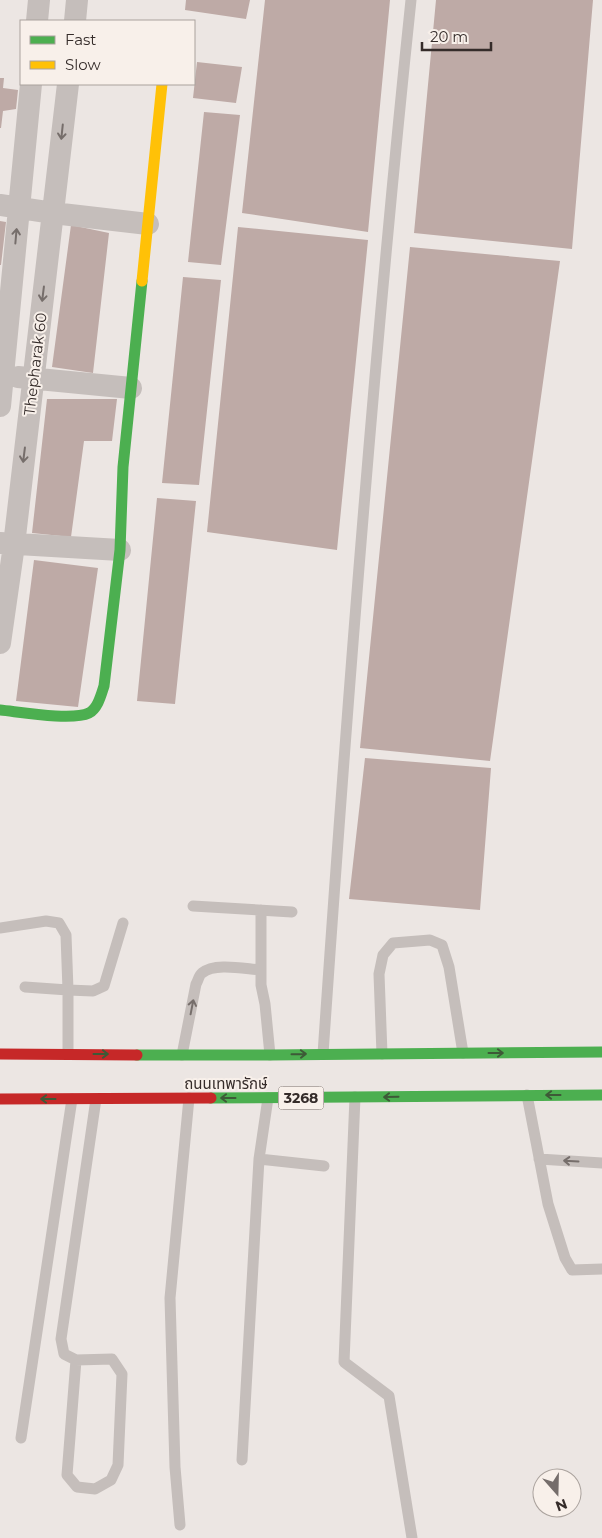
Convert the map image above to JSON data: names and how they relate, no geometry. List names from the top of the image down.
{
  "streets": {
    "main road": ["ถนนเทพารักษ์", "3268"],
    "street": ["Thepharak 60"]
  },
  "legend": ["Fast", "Slow"],
  "scale_bar": "20 m",
  "north": "bottom"
}
